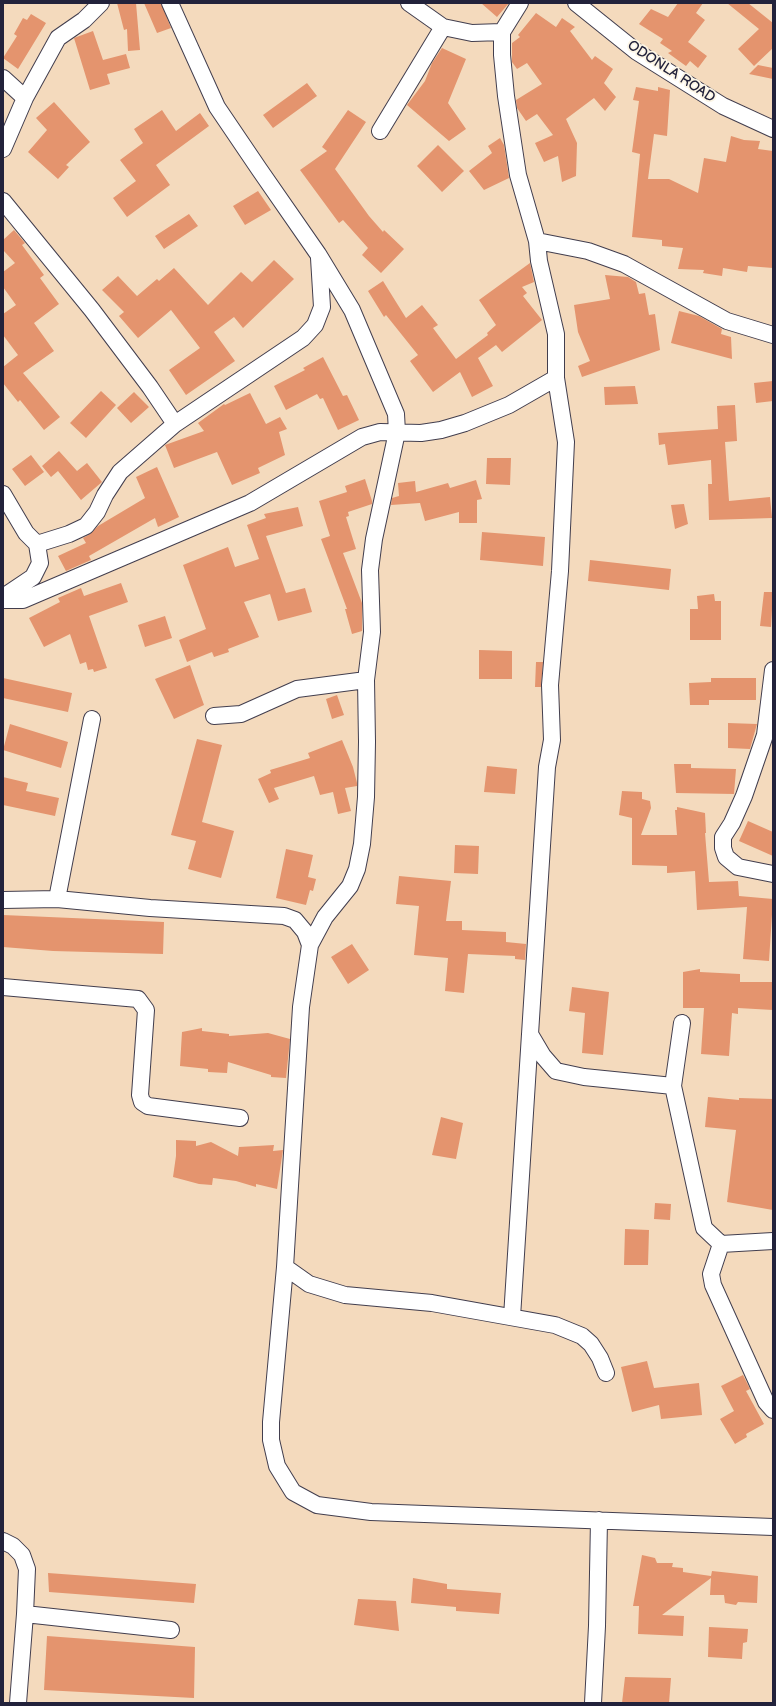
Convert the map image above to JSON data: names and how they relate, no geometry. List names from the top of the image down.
{
  "streets": {
    "street": ["ODONLA ROAD"]
  }
}
